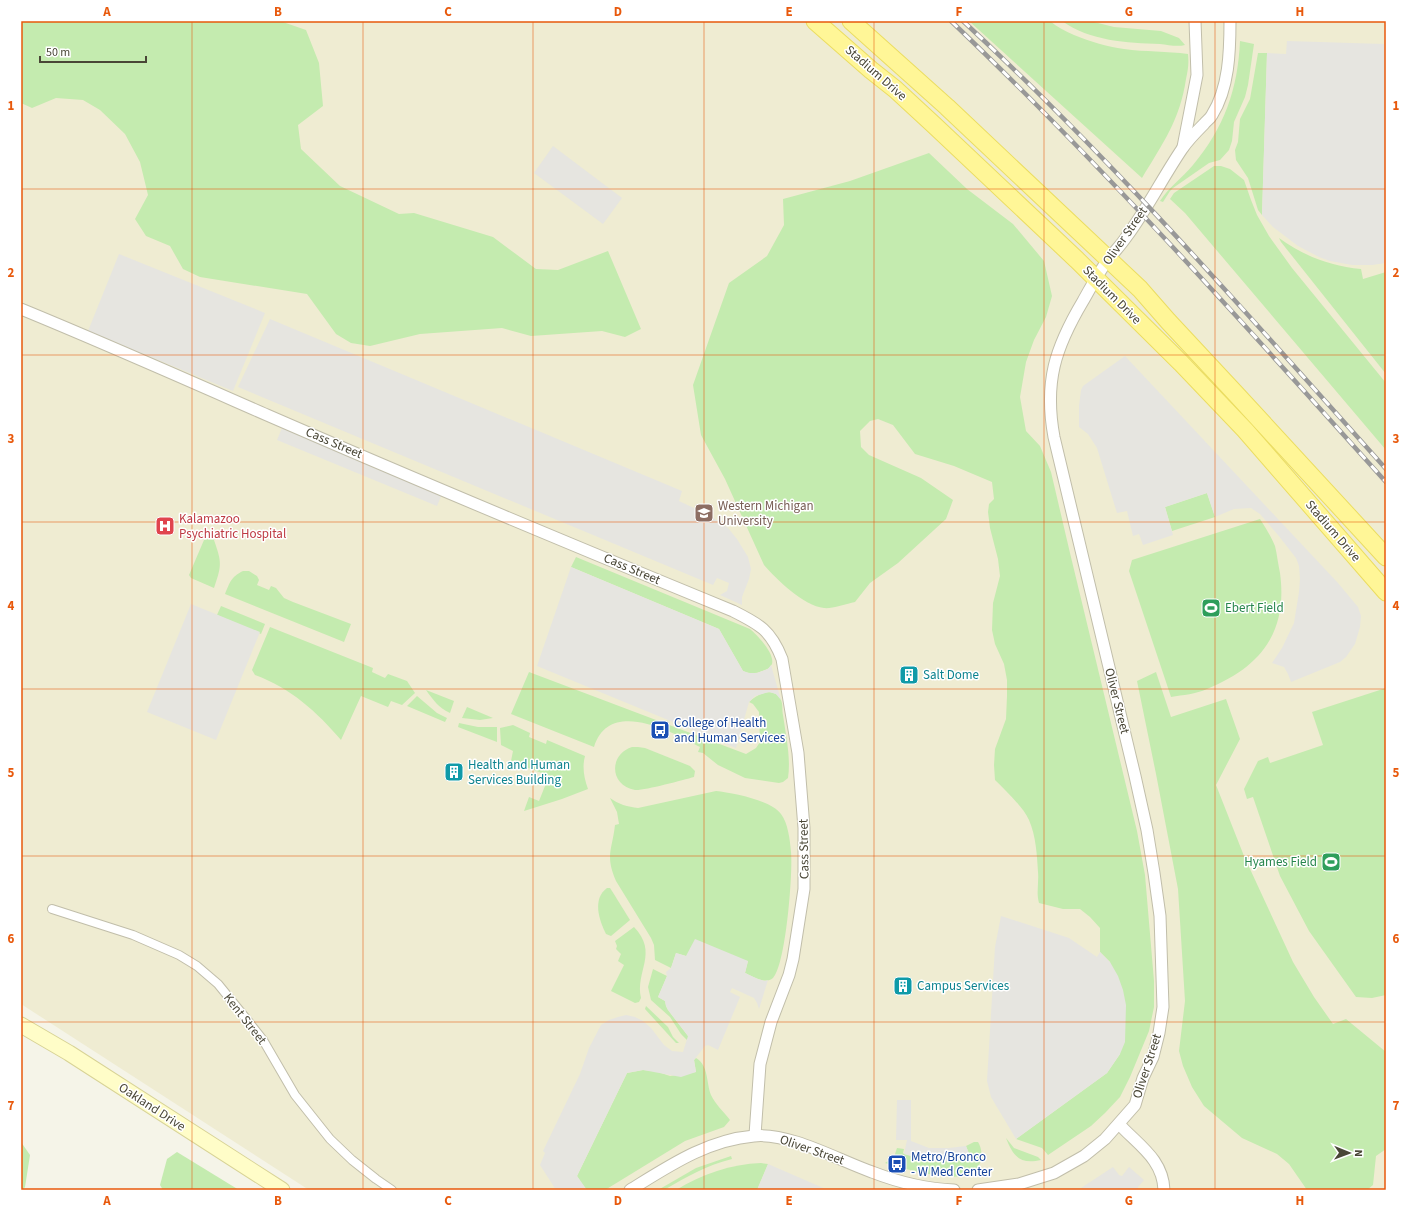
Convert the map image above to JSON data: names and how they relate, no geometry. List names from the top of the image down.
{
  "streets": {
    "main road": ["Stadium Drive", "Oakland Drive"],
    "street": ["Oliver Street", "Cass Street", "Kent Street"]
  },
  "crossings": [
    ["Stadium Drive", "Oliver Street"],
    ["Oliver Street", "Cass Street"]
  ],
  "places": {
    "school or university": ["Western Michigan University"],
    "hospital": ["Kalamazoo Psychiatric Hospital"],
    "sports": ["Ebert Field", "Hyames Field"],
    "building": ["Salt Dome", "Health and Human Services Building", "Campus Services"],
    "bus stop": ["College of Health and Human Services", "Metro/Bronco - W Med Center"]
  },
  "scale_bar": "50 m",
  "north": "right",
  "grid": {
    "columns": [
      "A",
      "B",
      "C",
      "D",
      "E",
      "F",
      "G",
      "H"
    ],
    "rows": [
      "1",
      "2",
      "3",
      "4",
      "5",
      "6",
      "7"
    ]
  }
}
